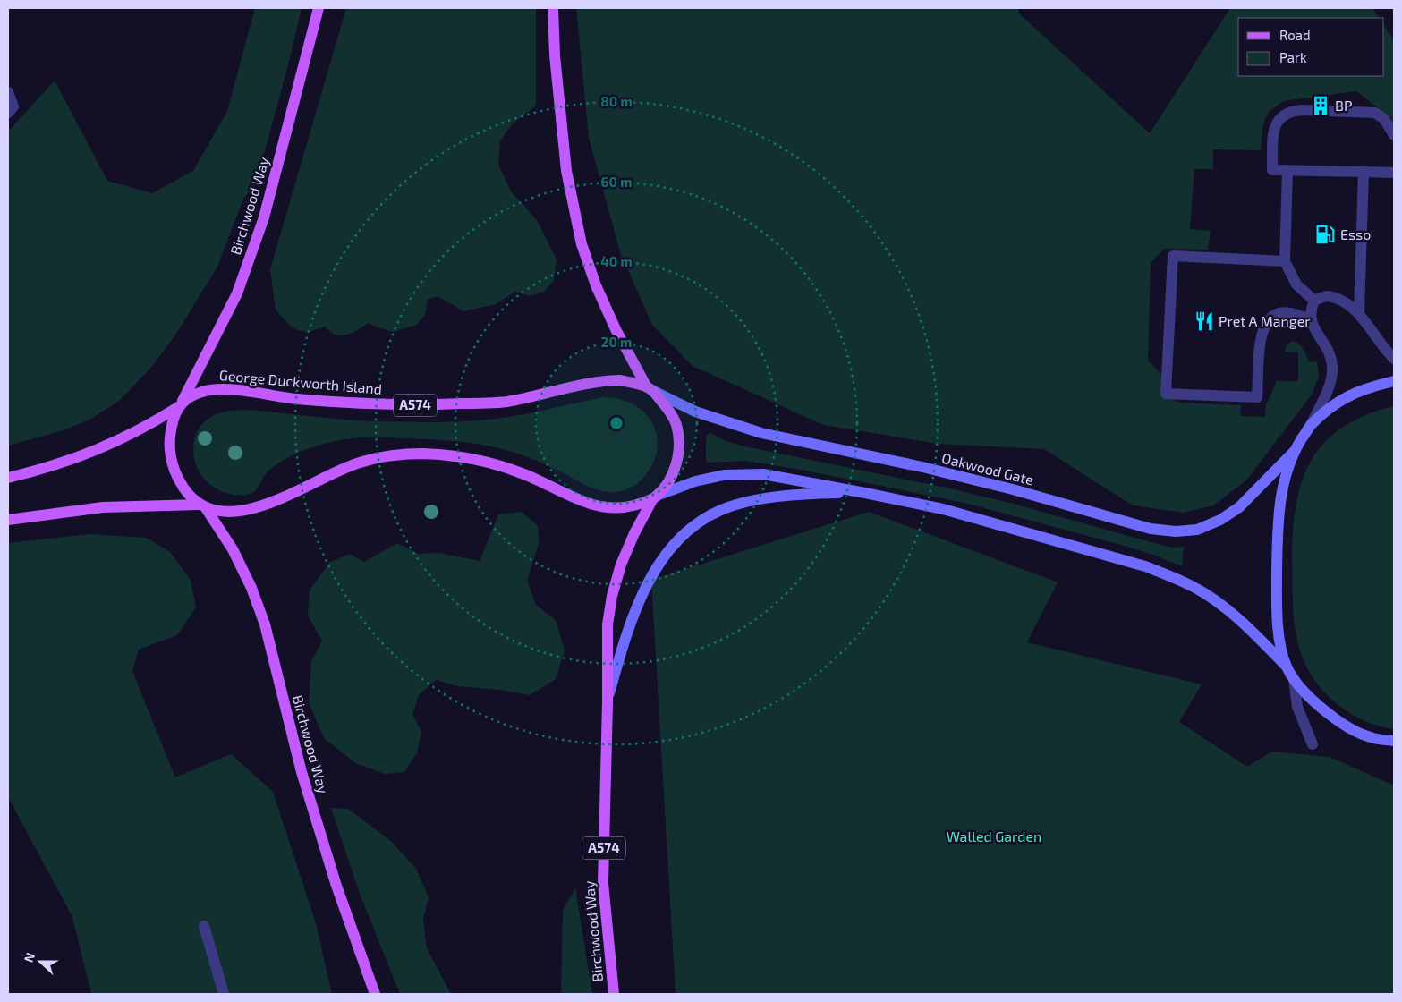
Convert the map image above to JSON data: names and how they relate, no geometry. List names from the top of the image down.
{
  "streets": {
    "main road": ["Birchwood Way", "George Duckworth Island", "A574"],
    "street": ["Oakwood Gate"]
  },
  "crossings": [
    ["Birchwood Way", "George Duckworth Island"],
    ["Birchwood Way", "A574"],
    ["George Duckworth Island", "A574"],
    ["George Duckworth Island", "Oakwood Gate"],
    ["A574", "Oakwood Gate"]
  ],
  "parks": ["Walled Garden"],
  "places": {
    "building": ["BP"],
    "fuel station": ["Esso"],
    "restaurant": ["Pret A Manger"]
  },
  "legend": ["Road", "Park"],
  "north": "left",
  "rings": [
    "80 m",
    "60 m",
    "40 m",
    "20 m"
  ]
}
